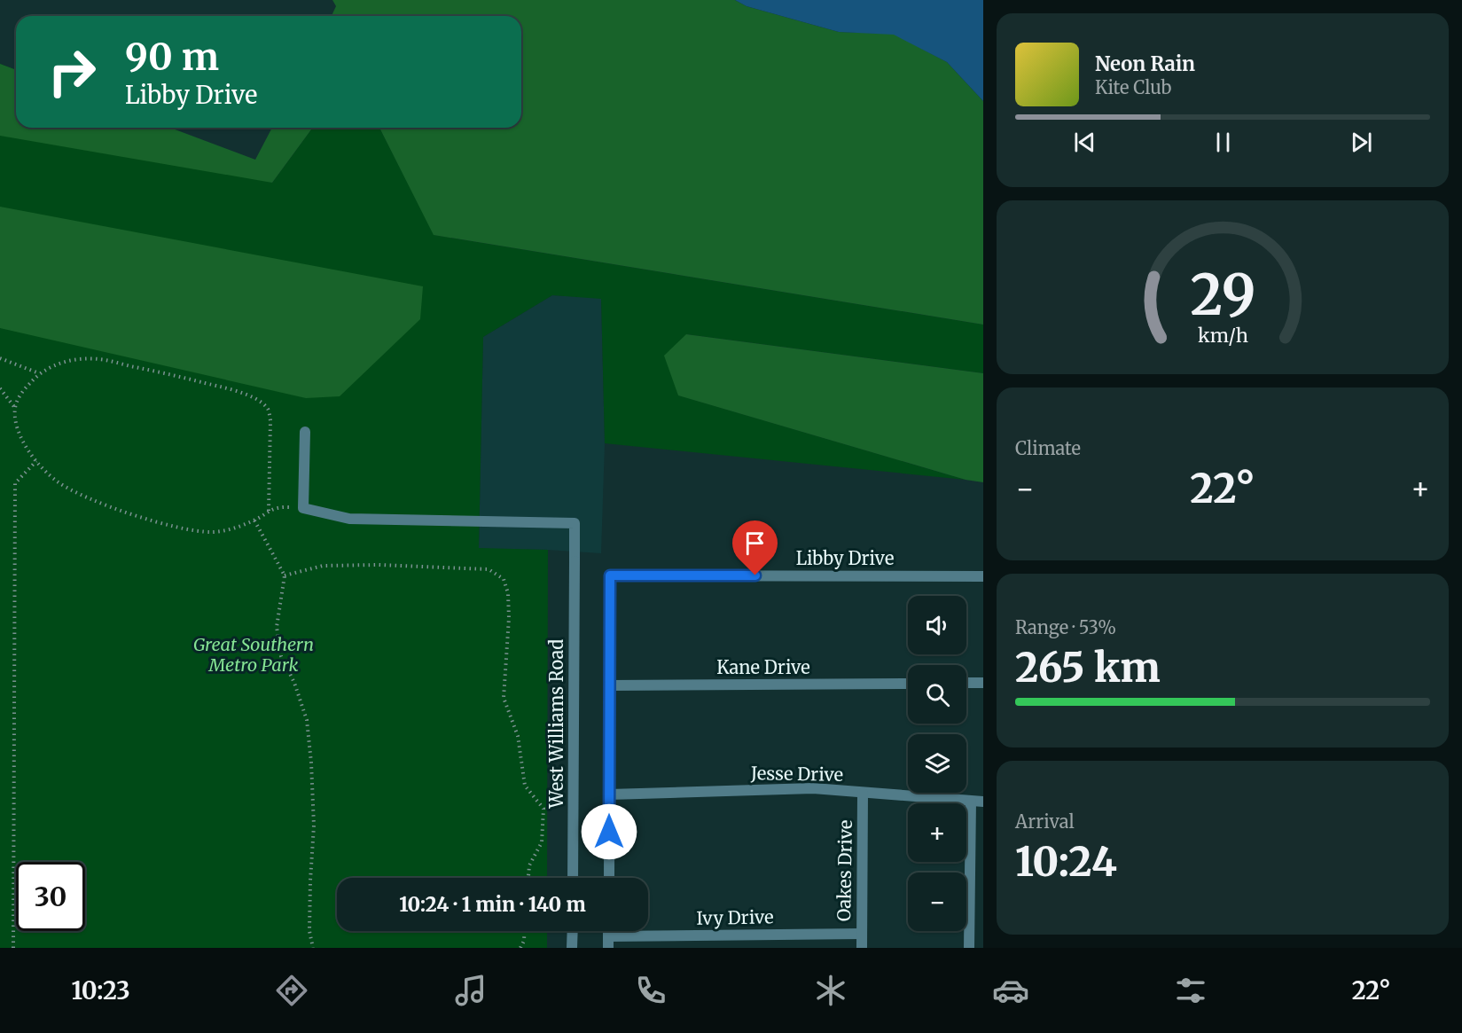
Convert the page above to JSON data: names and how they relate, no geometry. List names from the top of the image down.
{
  "streets": {
    "street": [
      "Libby Drive",
      "Kane Drive",
      "West Williams Road",
      "Jesse Drive",
      "Oakes Drive",
      "Ivy Drive"
    ]
  },
  "crossings": [
    ["Libby Drive", "Kane Drive"],
    ["Jesse Drive", "Oakes Drive"],
    ["Oakes Drive", "Ivy Drive"]
  ],
  "parks": ["Great Southern Metro Park"],
  "page": {
    "turn": ["90 m", "Libby Drive"],
    "song": ["Neon Rain", "Kite Club"],
    "tile": [
      "Climate",
      ["Range · 53%", "265 km"],
      ["Arrival", "10:24"]
    ],
    "heat": ["−", "22°", "+"],
    "map_buttons": ["+", "−"],
    "limit": "30",
    "trip": "10:24 · 1 min · 140 m",
    "tabs": ["10:23", "22°"],
    "gauge": ["29", "km/h"]
  }
}
